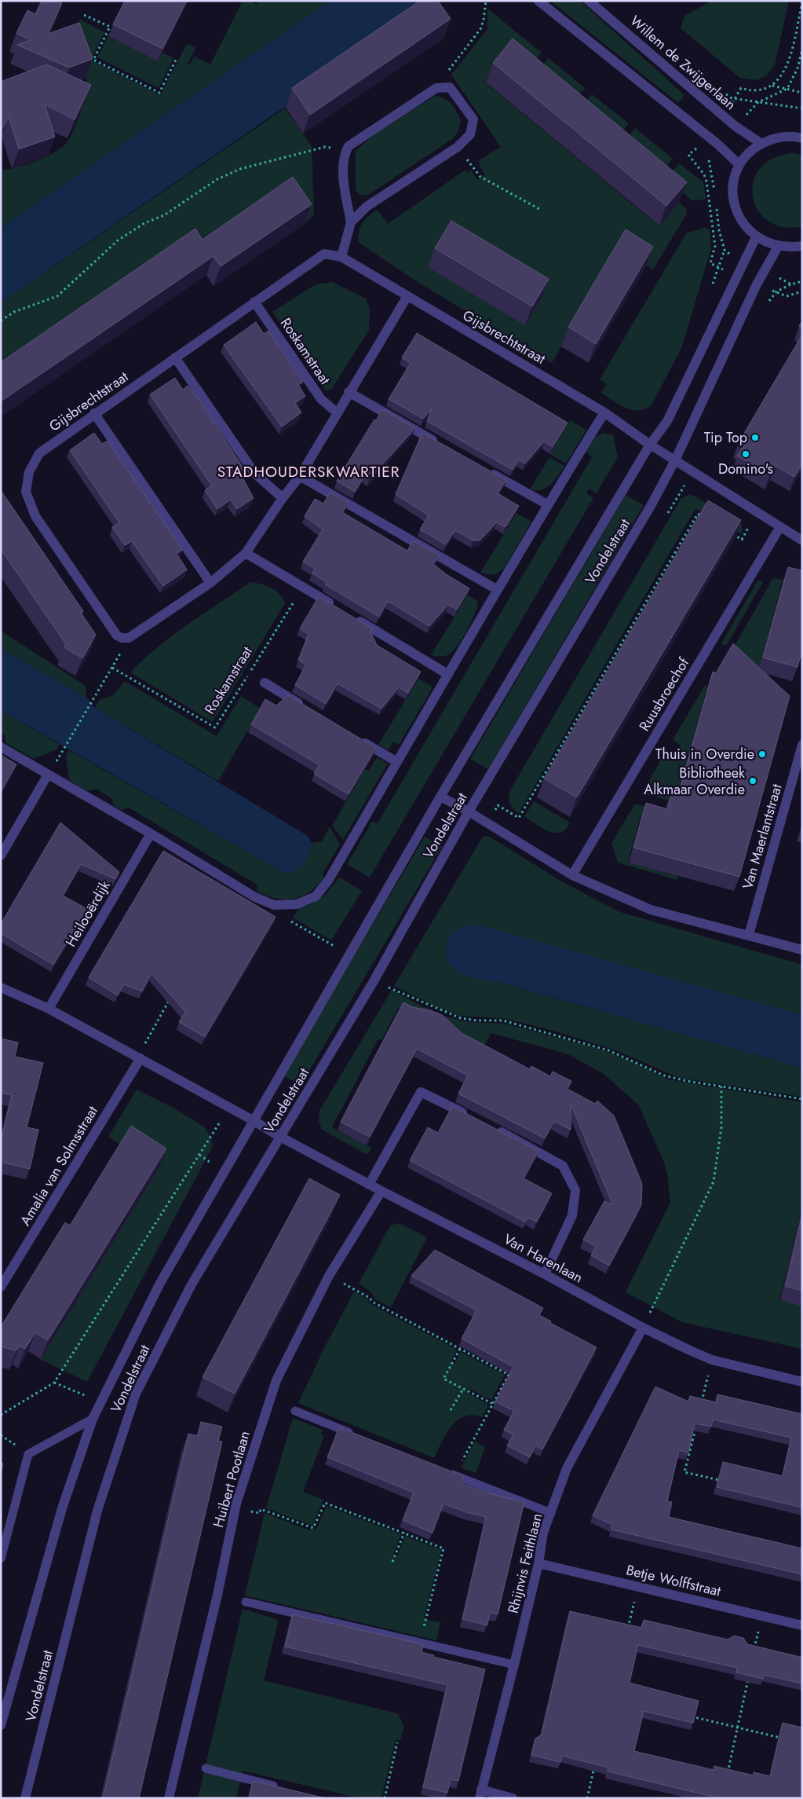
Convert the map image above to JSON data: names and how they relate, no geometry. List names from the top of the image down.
{
  "streets": {
    "street": [
      "Willem de Zwijgerlaan",
      "Gijsbrechtstraat",
      "Roskamstraat",
      "Vondelstraat",
      "Ruusbroechof",
      "Van Maerlantstraat",
      "Heilooërdijk",
      "Amalia van Solmsstraat",
      "Van Harenlaan",
      "Huibert Pootlaan",
      "Rhijnvis Feithlaan",
      "Betje Wolffstraat"
    ]
  },
  "crossings": [
    ["Gijsbrechtstraat", "Roskamstraat"],
    ["Gijsbrechtstraat", "Vondelstraat"],
    ["Vondelstraat", "Van Harenlaan"],
    ["Van Harenlaan", "Huibert Pootlaan"],
    ["Van Harenlaan", "Rhijnvis Feithlaan"],
    ["Rhijnvis Feithlaan", "Betje Wolffstraat"]
  ],
  "districts": ["STADHOUDERSKWARTIER"],
  "places": [
    "Tip Top",
    "Domino's",
    "Thuis in Overdie",
    "Bibliotheek Alkmaar Overdie"
  ]
}
